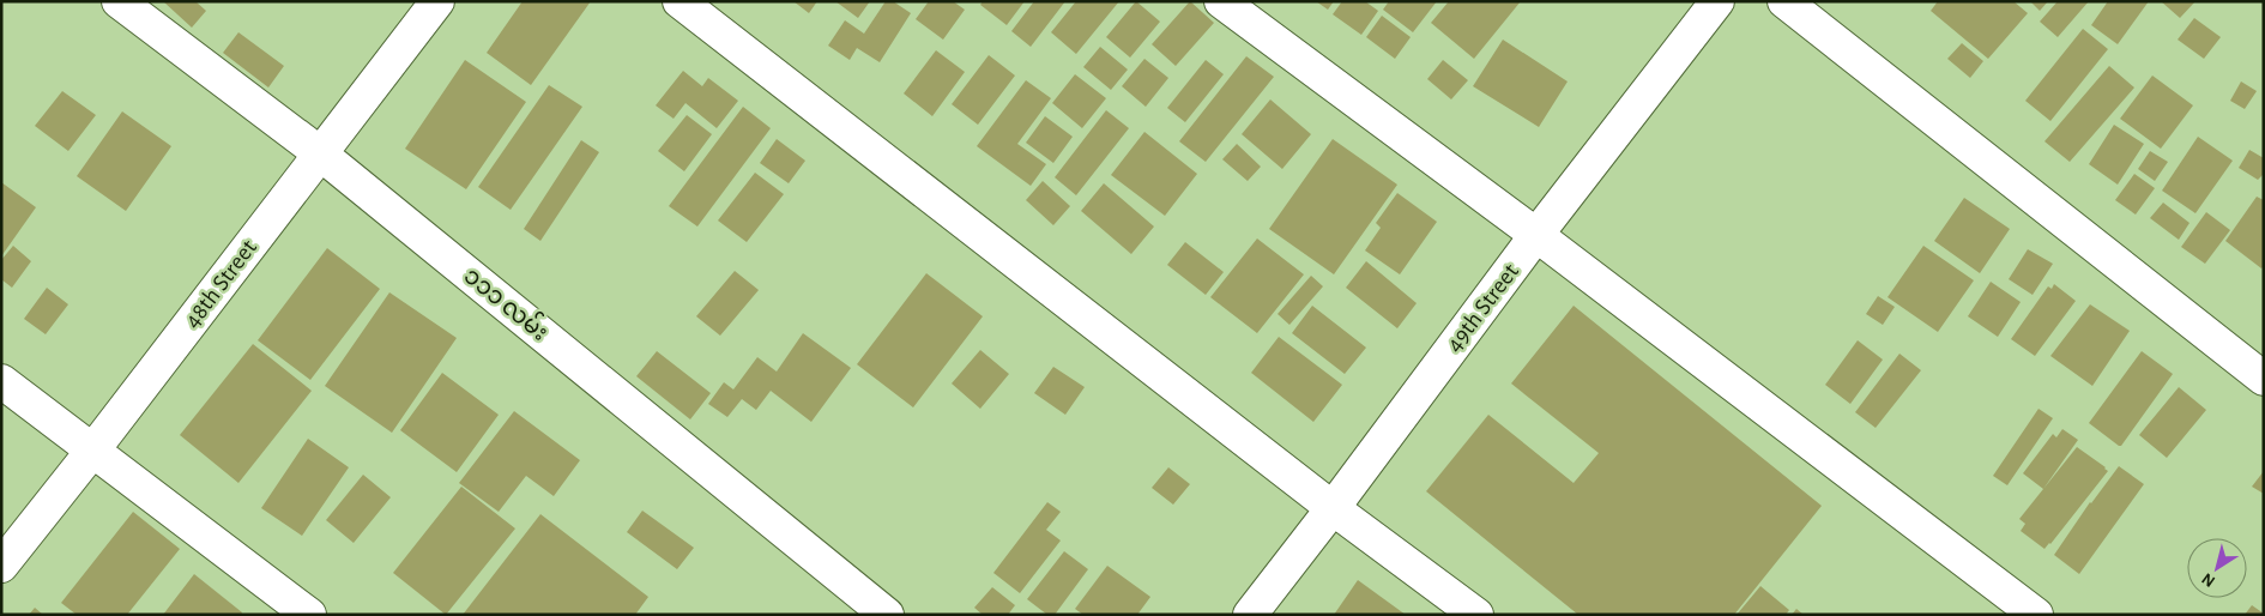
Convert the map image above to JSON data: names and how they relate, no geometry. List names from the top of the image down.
{
  "streets": {
    "street": ["48th Street", "၁၁၁ လမ်း", "49th Street"]
  },
  "crossings": [
    ["48th Street", "၁၁၁ လမ်း"]
  ],
  "north": "bottom left"
}
